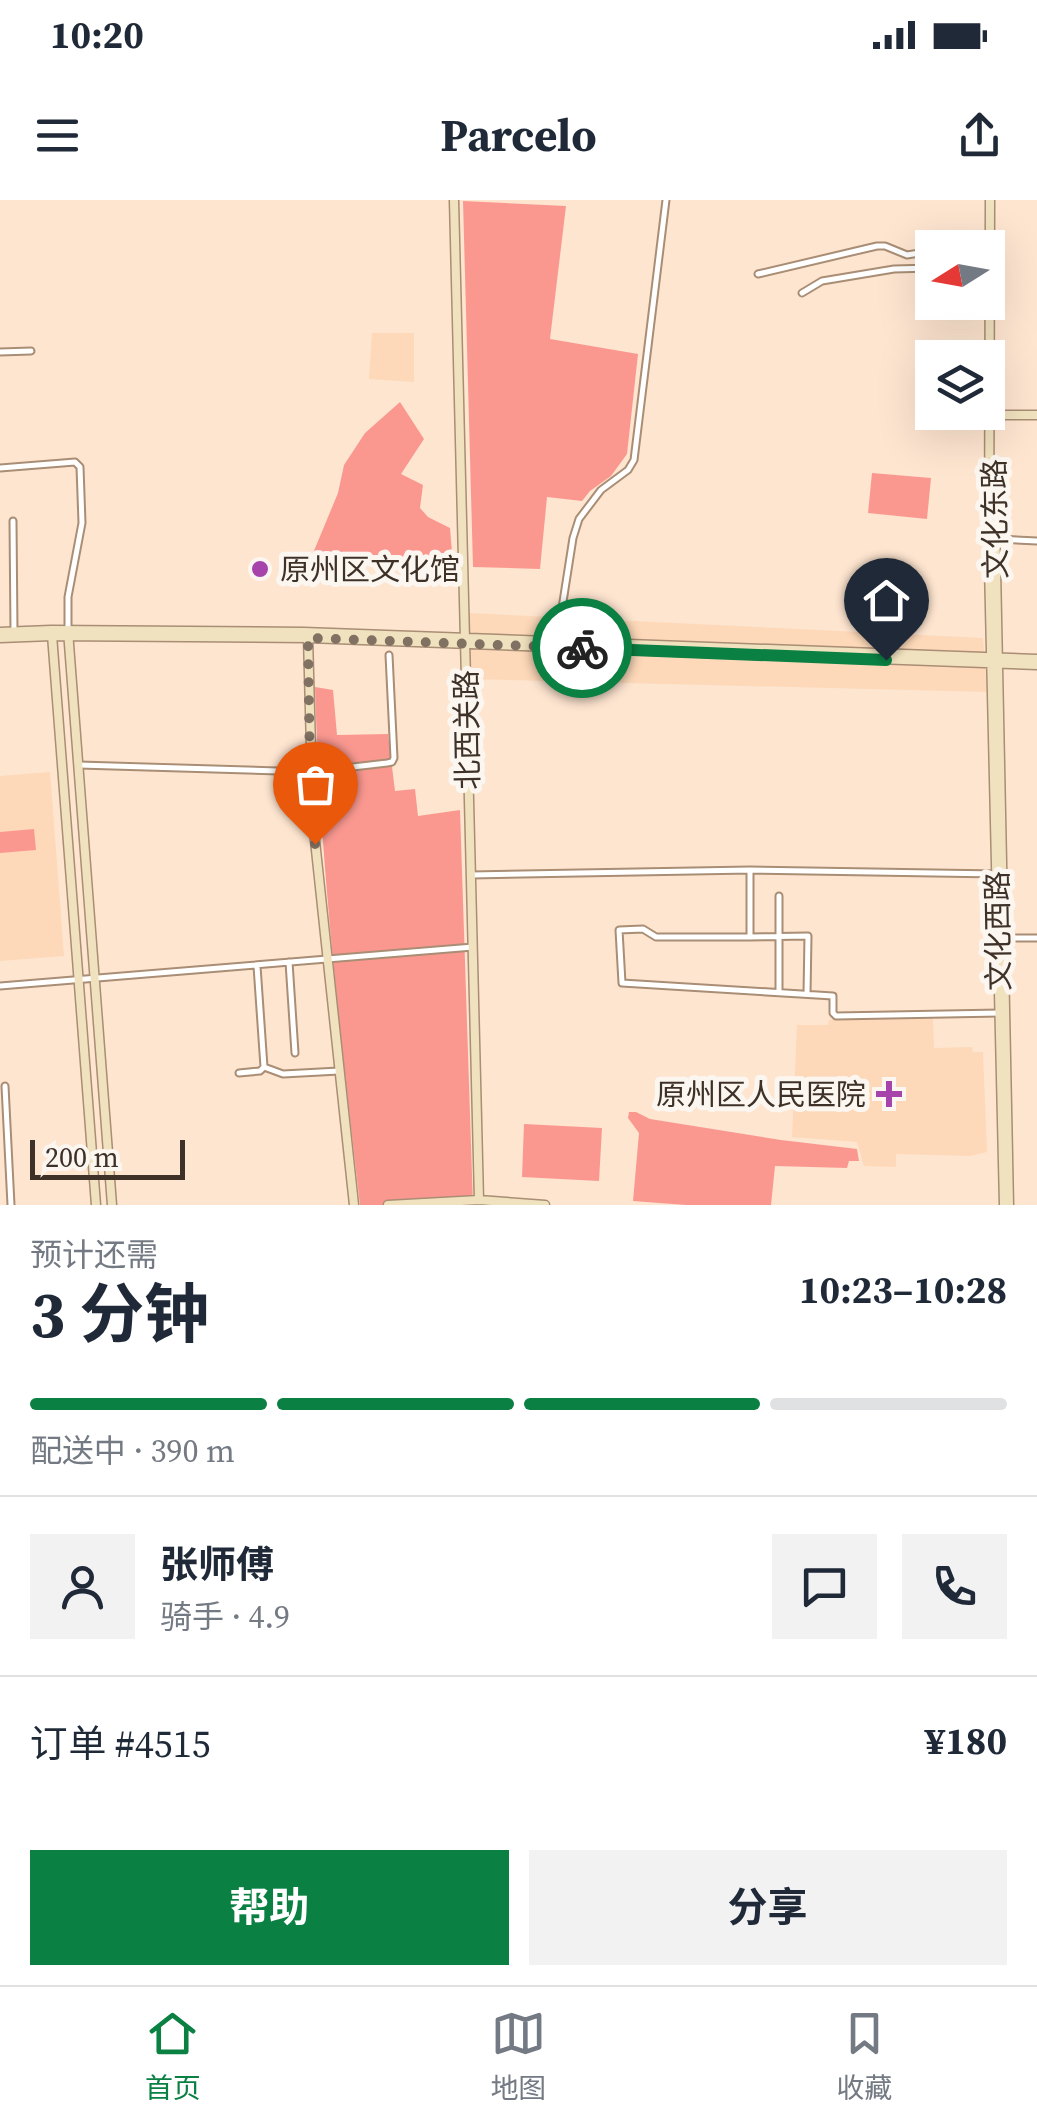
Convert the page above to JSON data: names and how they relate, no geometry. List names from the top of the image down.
{
  "streets": {
    "street": ["文化东路", "北西关路", "文化西路"]
  },
  "crossings": [
    ["文化东路", "文化西路"]
  ],
  "places": {
    "other": ["原州区文化馆"],
    "health": ["原州区人民医院"]
  },
  "scale_bar": "200 m",
  "north": "left",
  "page": {
    "status": "10:20",
    "header": "Parcelo",
    "scale": "200 m",
    "heading": ["3 分钟", "预计还需", "10:23–10:28"],
    "panel": [
      "张师傅",
      "骑手 · 4.9",
      "订单 #4515",
      "¥180"
    ],
    "bar": "配送中 · 390 m",
    "buttons": ["帮助", "分享"],
    "tabs": ["首页", "地图", "收藏"]
  }
}
